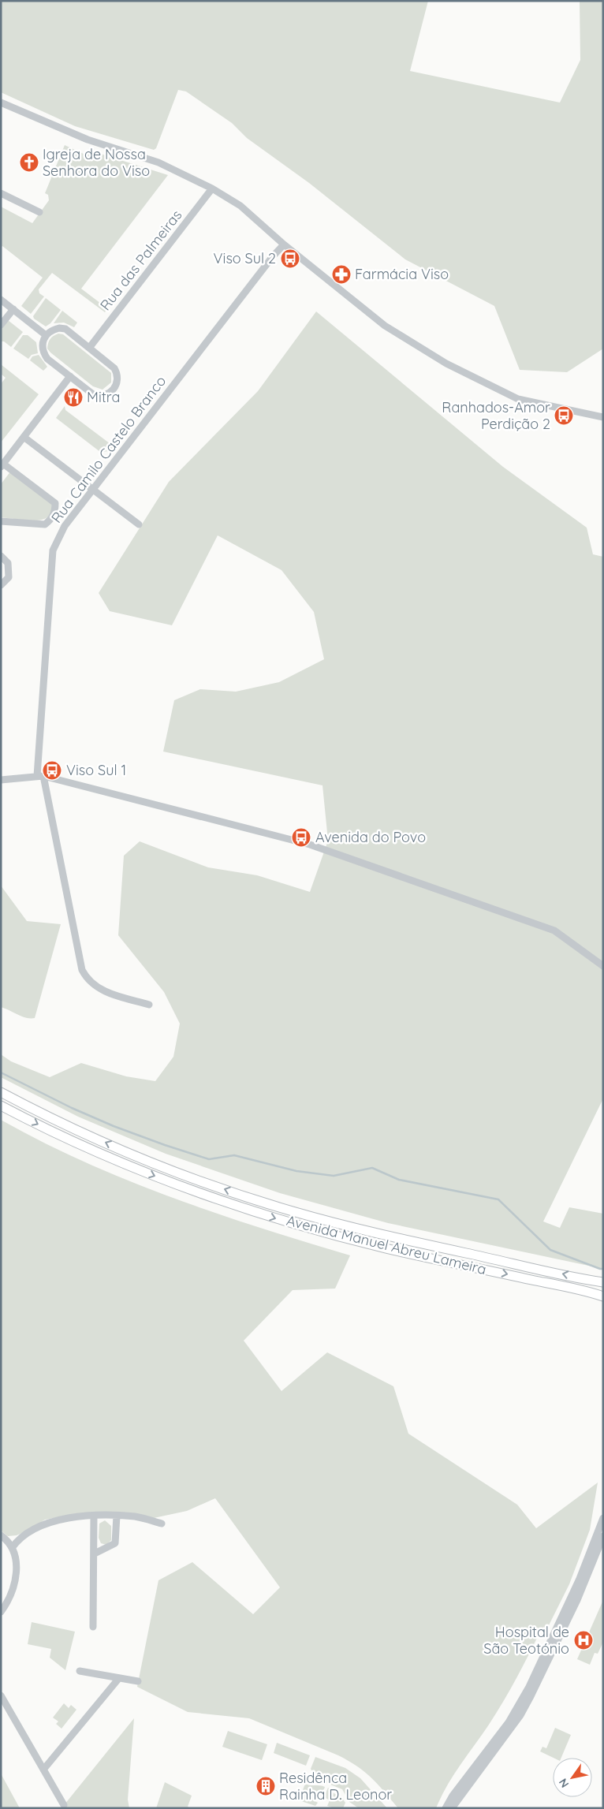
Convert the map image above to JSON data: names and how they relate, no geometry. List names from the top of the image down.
{
  "streets": {
    "main road": ["Avenida Manuel Abreu Lameira"],
    "street": ["Rua das Palmeiras", "Rua Camilo Castelo Branco"]
  },
  "places": {
    "church": ["Igreja de Nossa Senhora do Viso"],
    "bus stop": [
      "Viso Sul 2",
      "Ranhados-Amor Perdição 2",
      "Viso Sul 1",
      "Avenida do Povo"
    ],
    "pharmacy": ["Farmácia Viso"],
    "restaurant": ["Mitra"],
    "hospital": ["Hospital de São Teotónio"],
    "building": ["Residênca Rainha D. Leonor"]
  },
  "north": "bottom left"
}
